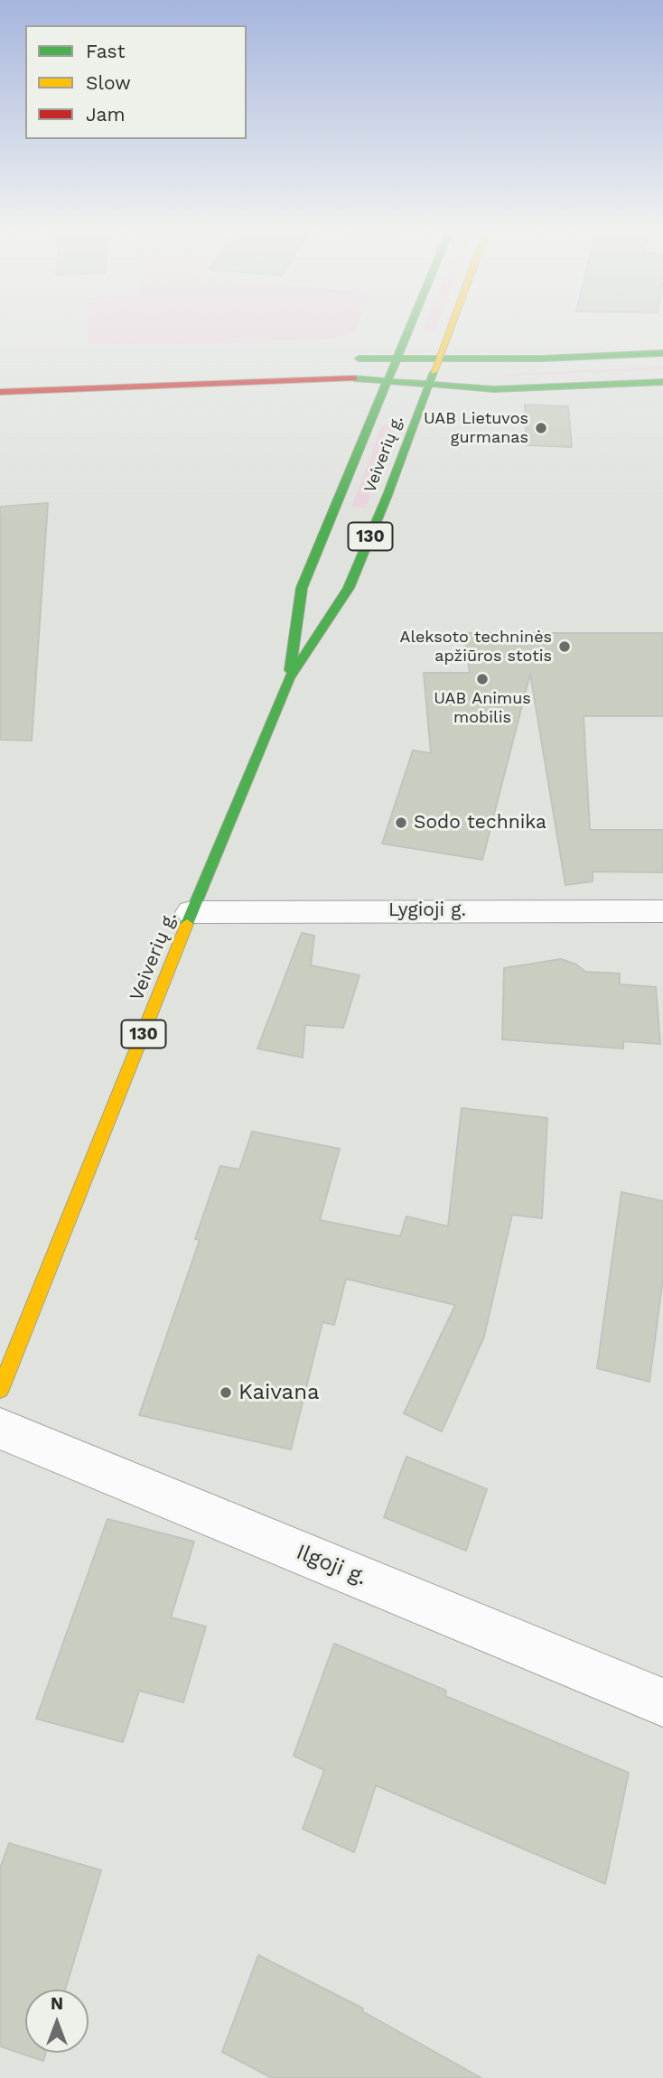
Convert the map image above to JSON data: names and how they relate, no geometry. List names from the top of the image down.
{
  "streets": {
    "main road": ["Veiverių g.", "130"],
    "street": ["Lygioji g.", "Ilgoji g."]
  },
  "crossings": [
    ["Veiverių g.", "Lygioji g."]
  ],
  "places": [
    "UAB Lietuvos gurmanas",
    "Aleksoto techninės apžiūros stotis",
    "UAB Animus mobilis",
    "Sodo technika",
    "Kaivana"
  ],
  "legend": ["Fast", "Slow", "Jam"],
  "north": "top"
}
